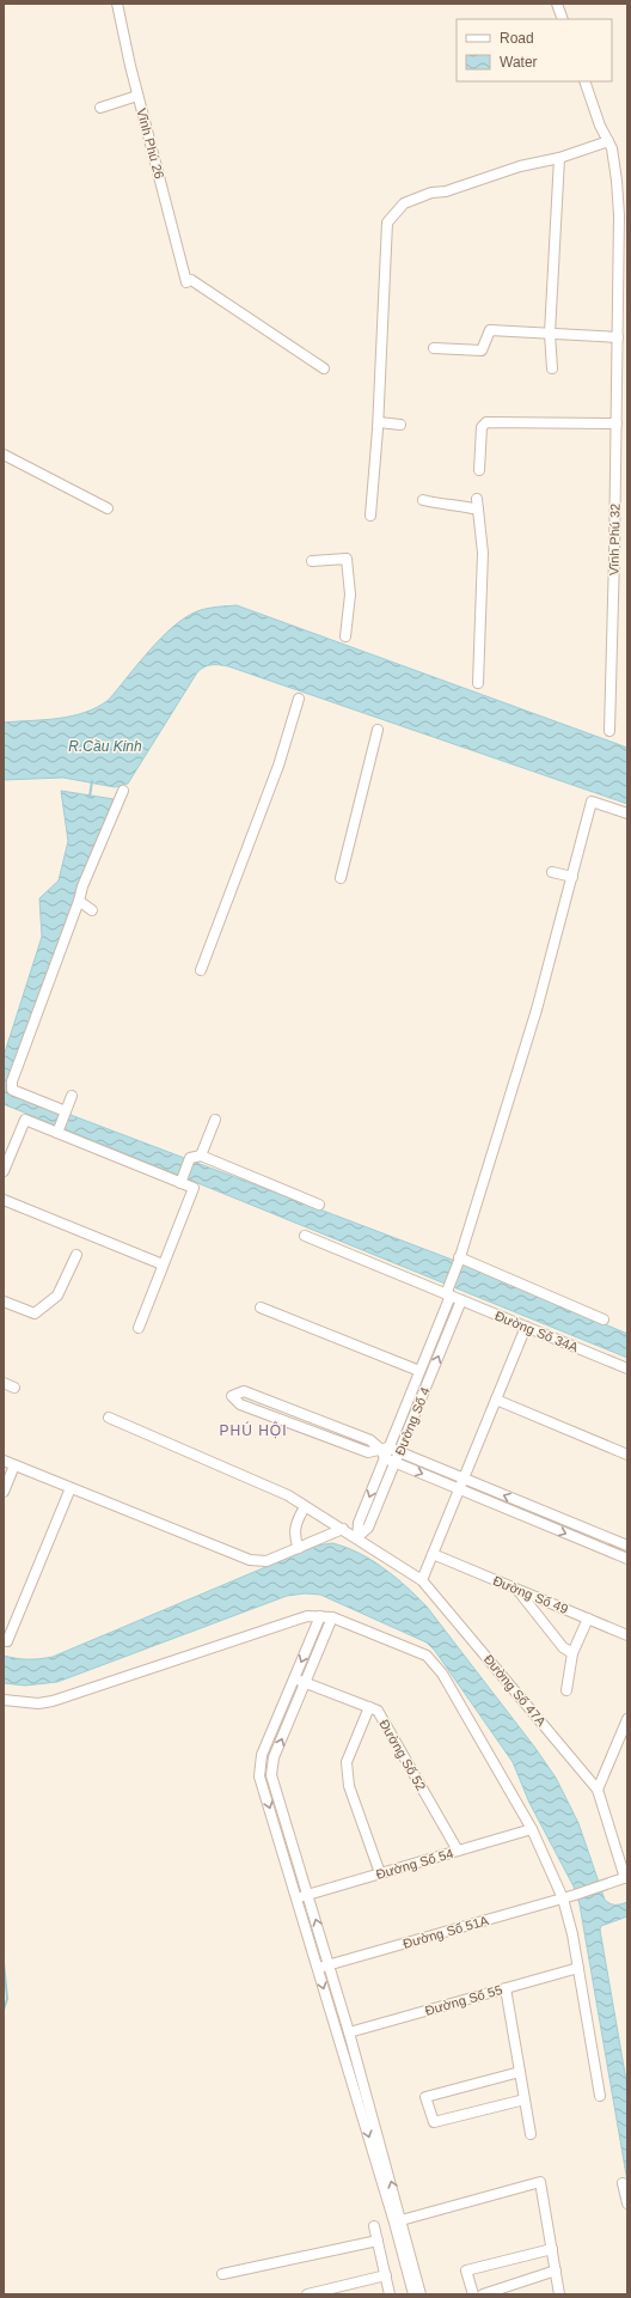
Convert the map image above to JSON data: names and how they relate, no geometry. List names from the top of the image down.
{
  "streets": {
    "street": [
      "Vĩnh Phú 26",
      "Vĩnh Phú 32",
      "Đường Số 34A",
      "Đường Số 4",
      "Đường Số 49",
      "Đường Số 47A",
      "Đường Số 52",
      "Đường Số 54",
      "Đường Số 51A",
      "Đường Số 55"
    ]
  },
  "crossings": [
    ["Đường Số 34A", "Đường Số 4"],
    ["Đường Số 4", "Đường Số 47A"],
    ["Đường Số 47A", "Đường Số 51A"],
    ["Đường Số 52", "Đường Số 54"]
  ],
  "districts": ["PHÚ HỘI"],
  "water": ["R.Cầu Kinh"],
  "legend": ["Road", "Water"]
}
